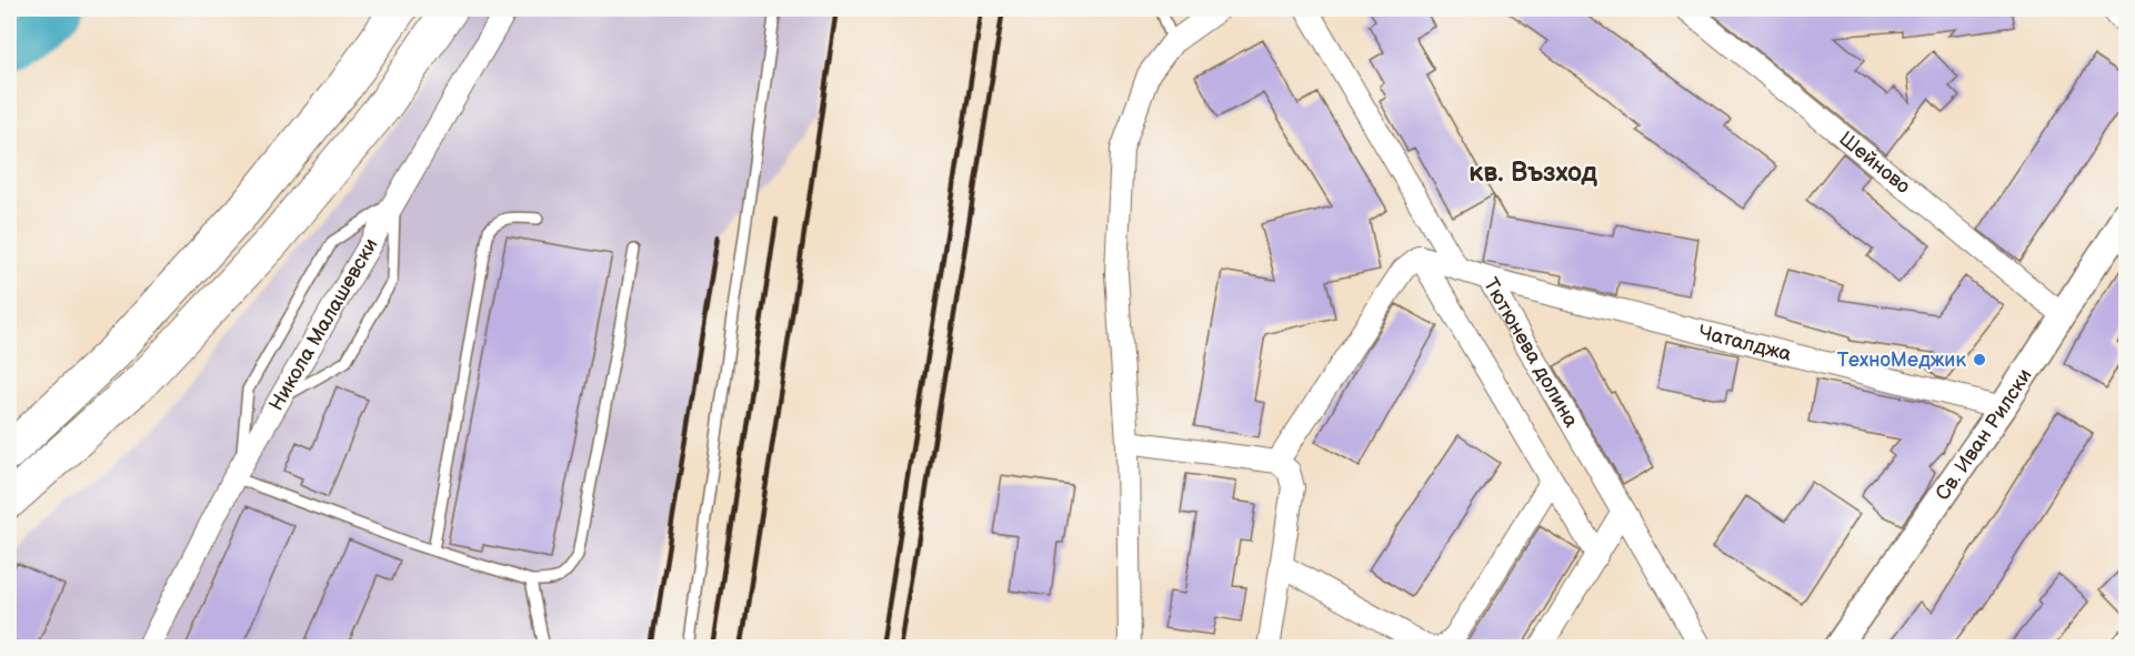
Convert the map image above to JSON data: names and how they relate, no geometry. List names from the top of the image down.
{
  "streets": {
    "street": [
      "Шейново",
      "Никола Малашевски",
      "Чаталджа",
      "Тютюнева долина",
      "Св. Иван Рилски"
    ]
  },
  "crossings": [
    ["Шейново", "Св. Иван Рилски"],
    ["Чаталджа", "Тютюнева долина"],
    ["Чаталджа", "Св. Иван Рилски"]
  ],
  "districts": ["кв. Възход"],
  "places": ["ТехноМеджик"]
}
